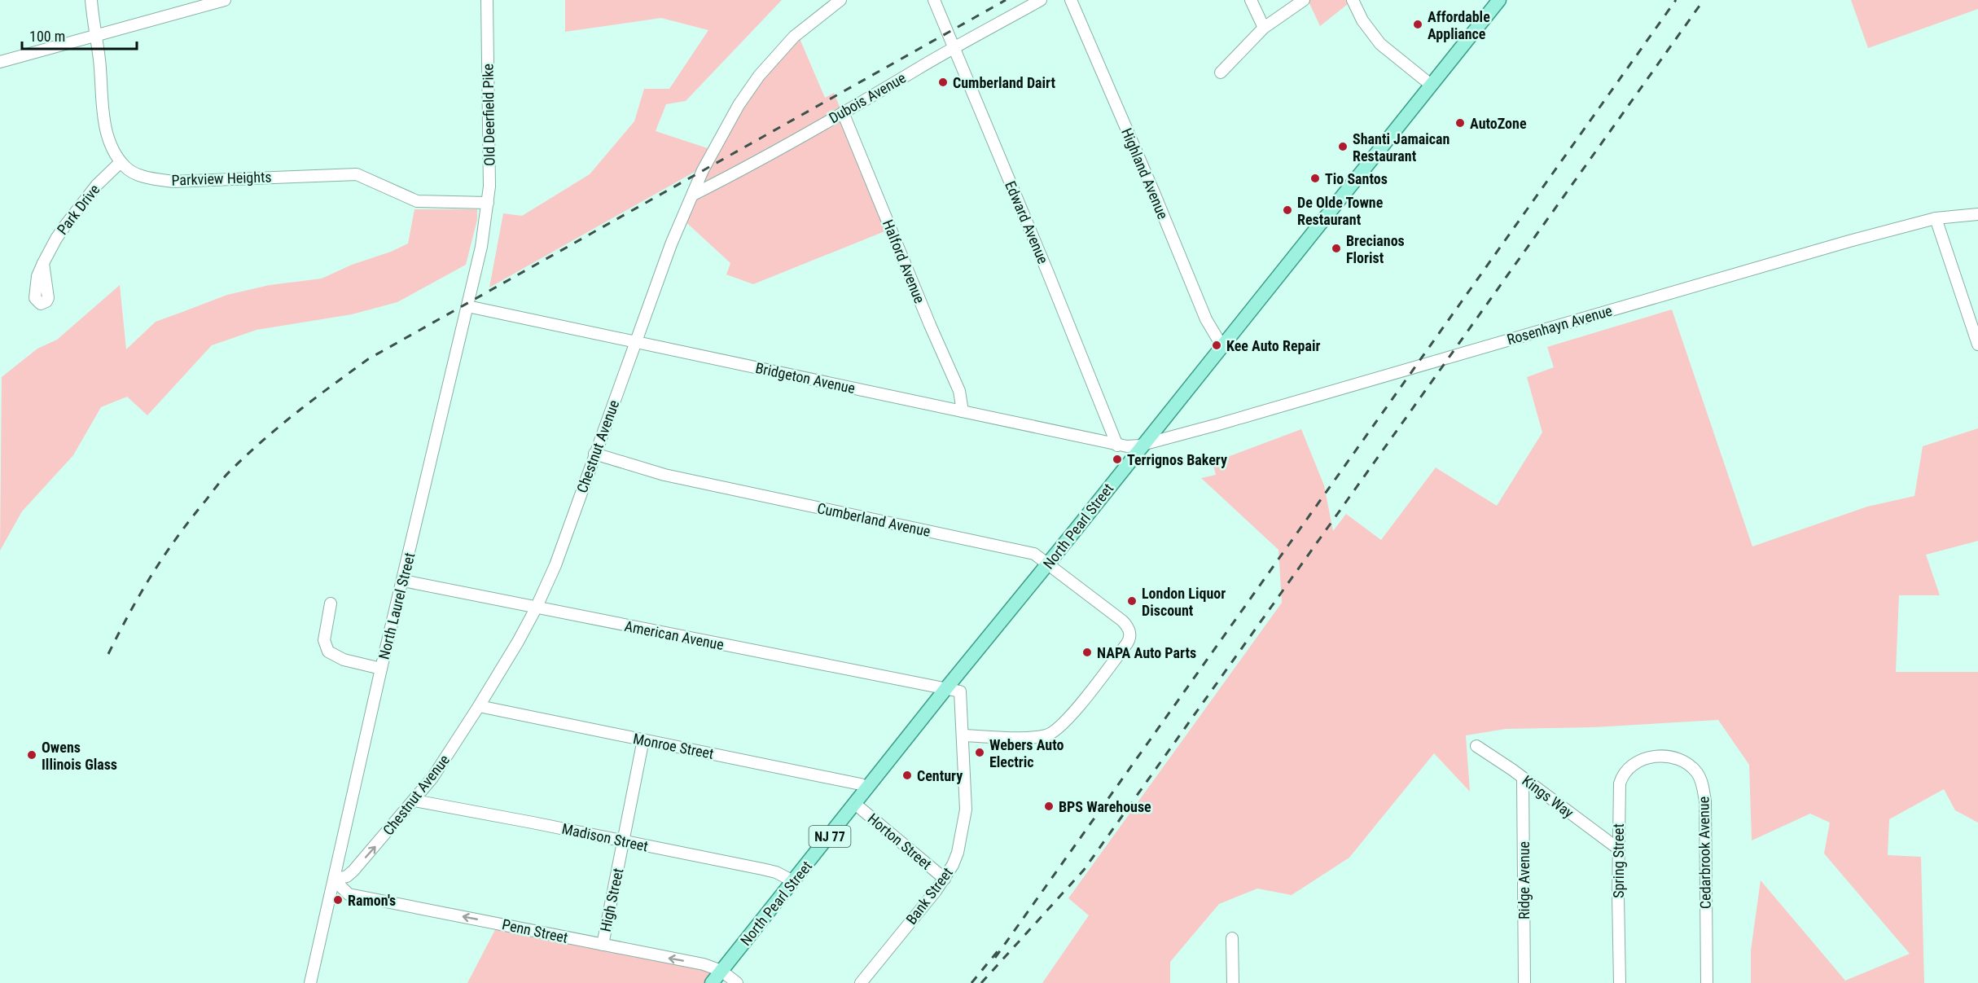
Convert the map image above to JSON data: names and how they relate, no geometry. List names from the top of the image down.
{
  "streets": {
    "main road": ["North Pearl Street", "NJ 77"],
    "street": [
      "Dubois Avenue",
      "Old Deerfield Pike",
      "Highland Avenue",
      "Parkview Heights",
      "Park Drive",
      "Edward Avenue",
      "Halford Avenue",
      "Rosenhayn Avenue",
      "Bridgeton Avenue",
      "Chestnut Avenue",
      "Cumberland Avenue",
      "North Laurel Street",
      "American Avenue",
      "Monroe Street",
      "Kings Way",
      "Madison Street",
      "Horton Street",
      "Cedarbrook Avenue",
      "Spring Street",
      "Ridge Avenue",
      "Bank Street",
      "High Street",
      "Penn Street"
    ]
  },
  "crossings": [
    ["Dubois Avenue", "Edward Avenue"],
    ["Dubois Avenue", "Halford Avenue"],
    ["Dubois Avenue", "Chestnut Avenue"],
    ["Old Deerfield Pike", "Parkview Heights"],
    ["Old Deerfield Pike", "North Laurel Street"],
    ["Highland Avenue", "North Pearl Street"],
    ["Parkview Heights", "Park Drive"],
    ["Edward Avenue", "Bridgeton Avenue"],
    ["Halford Avenue", "Bridgeton Avenue"],
    ["Rosenhayn Avenue", "Bridgeton Avenue"],
    ["Rosenhayn Avenue", "North Pearl Street"],
    ["Bridgeton Avenue", "Chestnut Avenue"],
    ["Bridgeton Avenue", "North Pearl Street"],
    ["Bridgeton Avenue", "North Laurel Street"],
    ["Chestnut Avenue", "Cumberland Avenue"],
    ["Chestnut Avenue", "North Laurel Street"],
    ["Chestnut Avenue", "American Avenue"],
    ["Chestnut Avenue", "Monroe Street"],
    ["Chestnut Avenue", "Madison Street"],
    ["Chestnut Avenue", "Penn Street"],
    ["Cumberland Avenue", "North Pearl Street"],
    ["Cumberland Avenue", "Bank Street"],
    ["North Pearl Street", "American Avenue"],
    ["North Pearl Street", "Monroe Street"],
    ["North Pearl Street", "Madison Street"],
    ["North Pearl Street", "Horton Street"],
    ["North Pearl Street", "Bank Street"],
    ["North Pearl Street", "Penn Street"],
    ["North Laurel Street", "American Avenue"],
    ["North Laurel Street", "Penn Street"],
    ["American Avenue", "Bank Street"],
    ["Monroe Street", "High Street"],
    ["Kings Way", "Spring Street"],
    ["Kings Way", "Ridge Avenue"],
    ["Madison Street", "High Street"],
    ["Horton Street", "Bank Street"],
    ["Cedarbrook Avenue", "Spring Street"],
    ["High Street", "Penn Street"]
  ],
  "one_way": ["Penn Street"],
  "places": [
    "Affordable Appliance",
    "Cumberland Dairt",
    "AutoZone",
    "Shanti Jamaican Restaurant",
    "Tio Santos",
    "De Olde Towne Restaurant",
    "Brecianos Florist",
    "Kee Auto Repair",
    "Terrignos Bakery",
    "London Liquor Discount",
    "NAPA Auto Parts",
    "Webers Auto Electric",
    "Owens Illinois Glass",
    "Century",
    "BPS Warehouse",
    "Ramon's"
  ],
  "scale_bar": "100 m"
}
